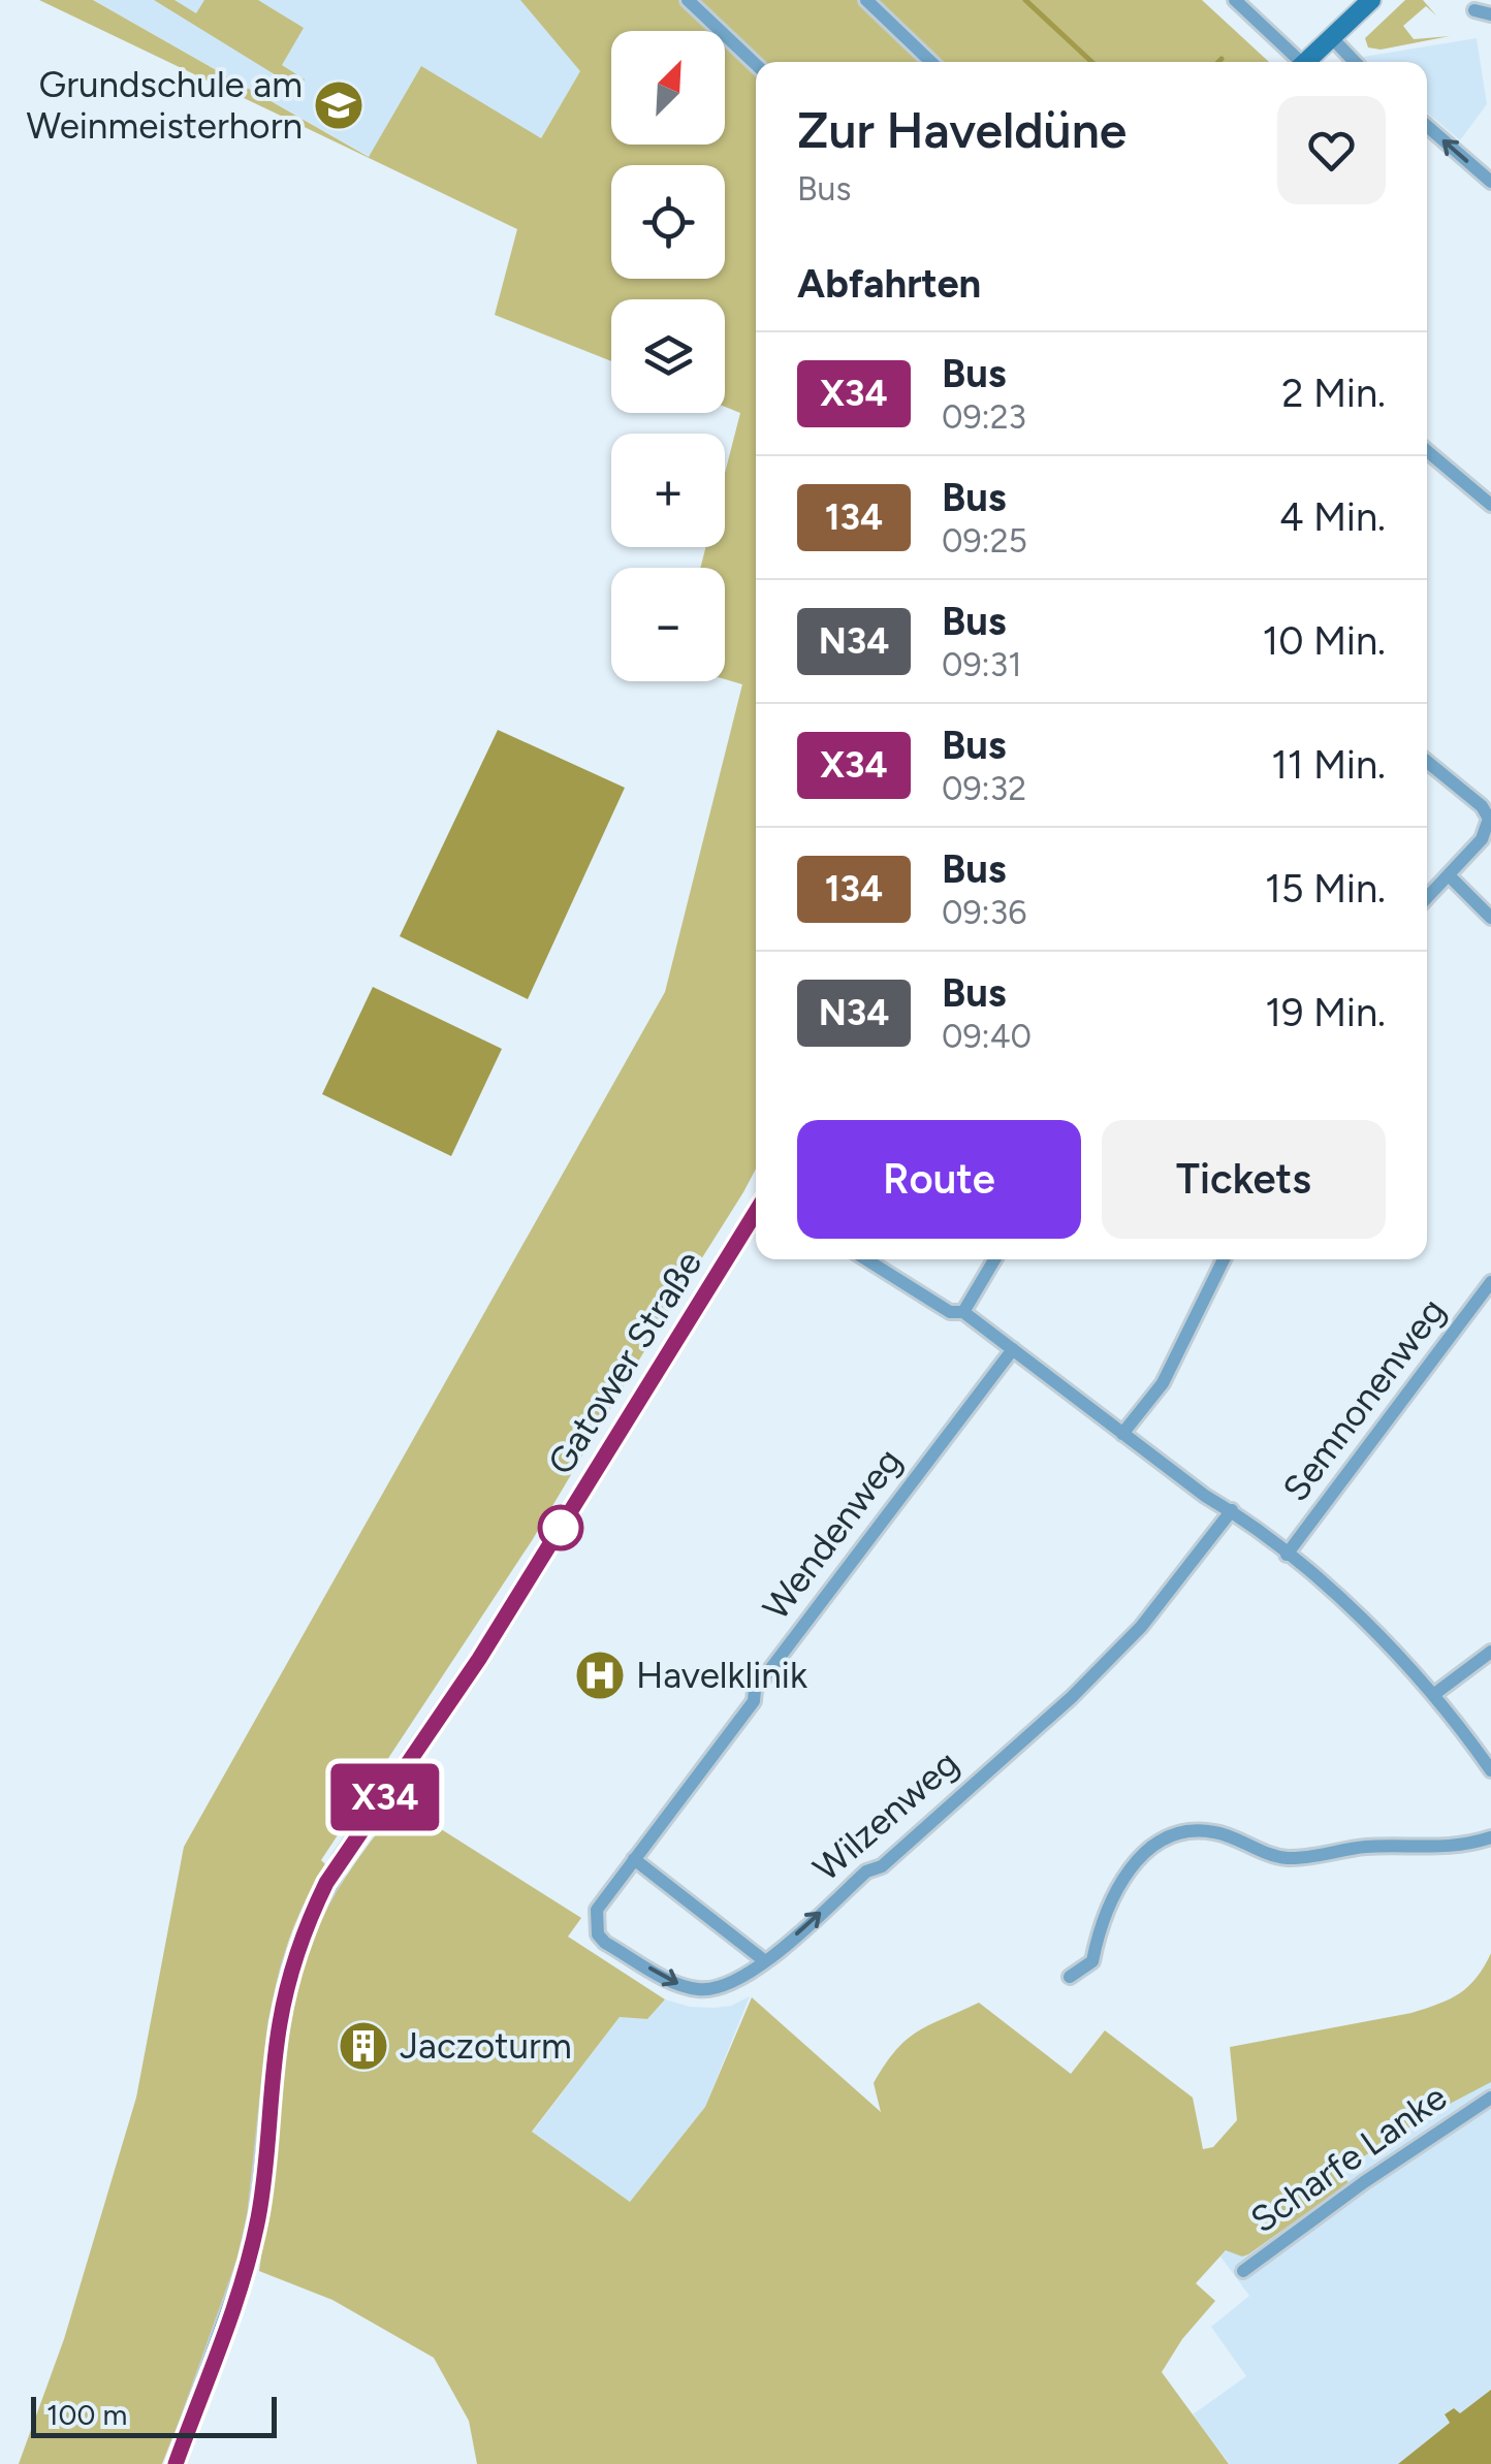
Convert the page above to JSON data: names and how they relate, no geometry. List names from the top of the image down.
{
  "streets": {
    "main road": ["Gatower Straße"],
    "street": [
      "Semnonenweg",
      "Wendenweg",
      "Wilzenweg",
      "Scharfe Lanke"
    ]
  },
  "crossings": [
    ["Wendenweg", "Wilzenweg"]
  ],
  "places": {
    "school or university": ["Grundschule am Weinmeisterhorn"],
    "hospital": ["Havelklinik"],
    "building": ["Jaczoturm"]
  },
  "lines": ["bus line X34"],
  "scale_bar": "100 m",
  "north": "top right",
  "page": {
    "on_map": "X34",
    "map_buttons": ["+", "−"],
    "heading": [
      ["Zur Haveldüne", "Bus"],
      "Abfahrten"
    ],
    "list": [
      {
        "mark": "X34",
        "name": "Bus",
        "note": "09:23",
        "value": "2 Min."
      },
      {
        "mark": "134",
        "name": "Bus",
        "note": "09:25",
        "value": "4 Min."
      },
      {
        "mark": "N34",
        "name": "Bus",
        "note": "09:31",
        "value": "10 Min."
      },
      {
        "mark": "X34",
        "name": "Bus",
        "note": "09:32",
        "value": "11 Min."
      },
      {
        "mark": "134",
        "name": "Bus",
        "note": "09:36",
        "value": "15 Min."
      },
      {
        "mark": "N34",
        "name": "Bus",
        "note": "09:40",
        "value": "19 Min."
      }
    ],
    "buttons": ["Route", "Tickets"],
    "scale": "100 m"
  }
}
